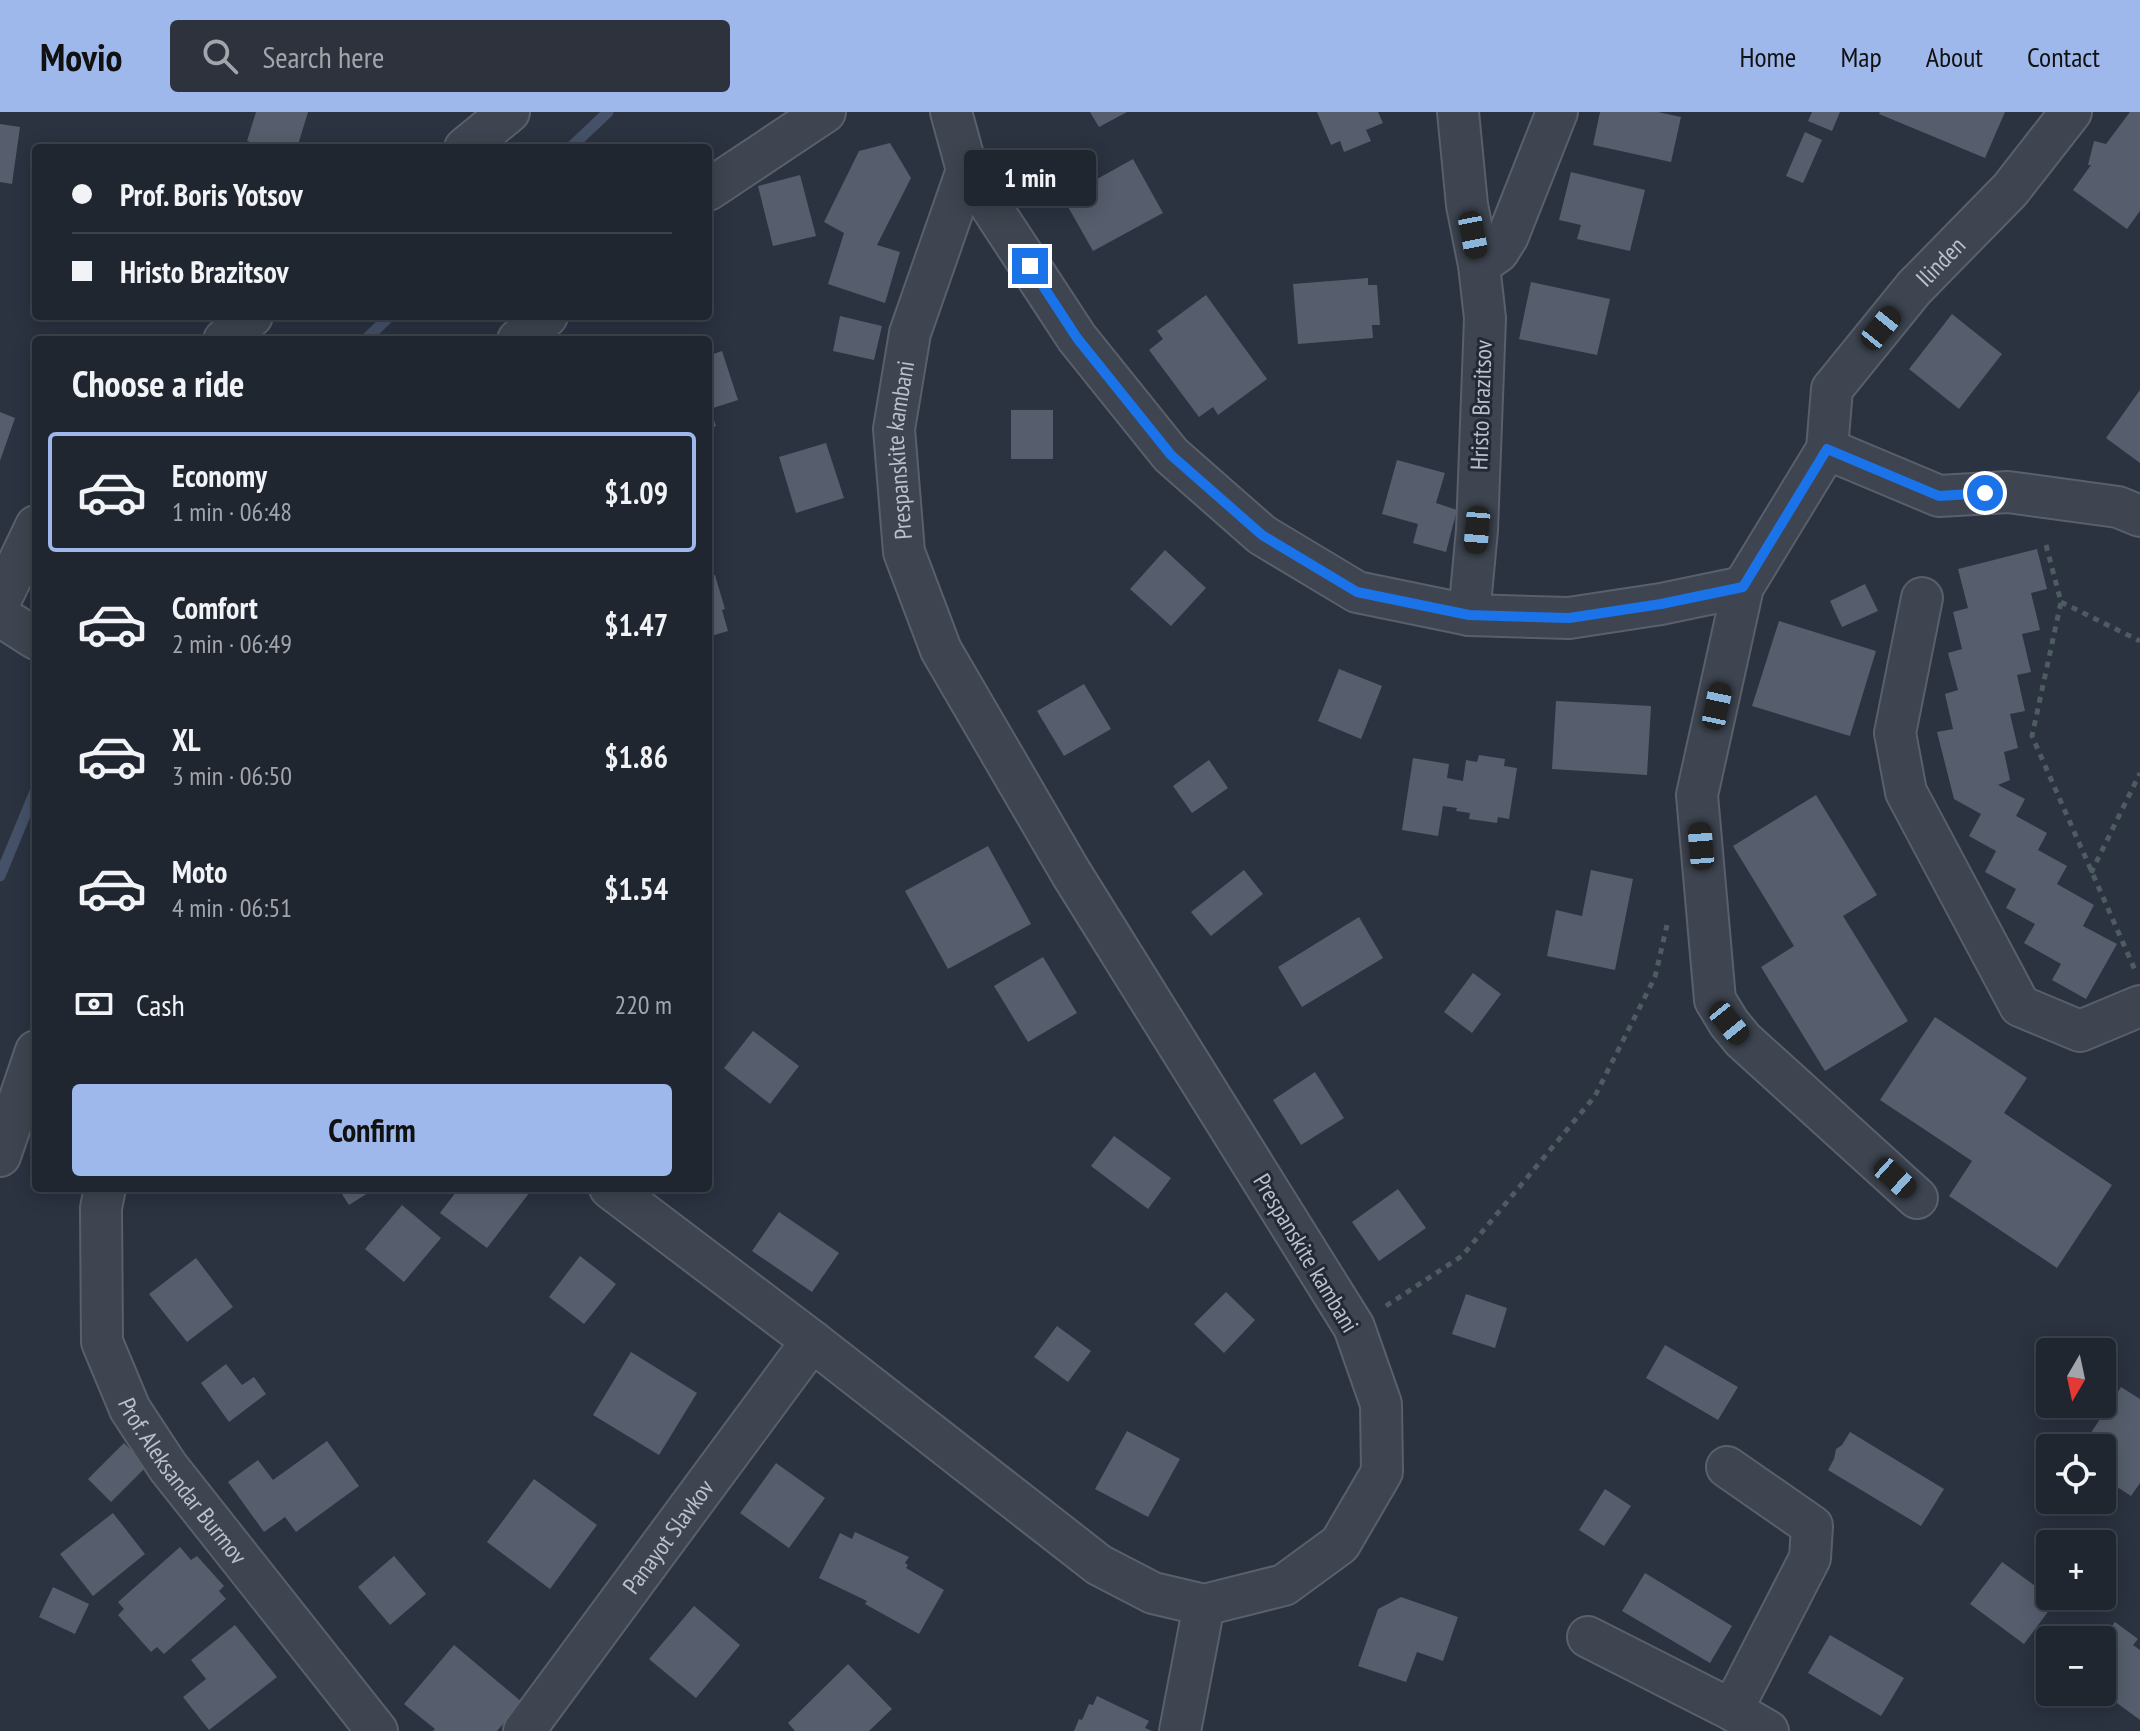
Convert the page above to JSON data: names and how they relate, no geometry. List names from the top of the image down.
{
  "streets": {
    "street": [
      "Ilinden",
      "Hristo Brazitsov",
      "Prespanskite kambani",
      "Prof. Aleksandar Burmov",
      "Panayot Slavkov"
    ]
  },
  "crossings": [
    ["Prespanskite kambani", "Panayot Slavkov"]
  ],
  "north": "bottom",
  "page": {
    "header": "Movio",
    "search": "Search here",
    "nav": [
      "Home",
      "Map",
      "About",
      "Contact"
    ],
    "banner": ["Prof. Boris Yotsov", "Hristo Brazitsov"],
    "bubble": "1 min",
    "heading": "Choose a ride",
    "list": [
      {
        "name": "Economy",
        "note": "1 min · 06:48",
        "value": "$1.09"
      },
      {
        "name": "Comfort",
        "note": "2 min · 06:49",
        "value": "$1.47"
      },
      {
        "name": "XL",
        "note": "3 min · 06:50",
        "value": "$1.86"
      },
      {
        "name": "Moto",
        "note": "4 min · 06:51",
        "value": "$1.54"
      }
    ],
    "pay": ["Cash", "220 m"],
    "buttons": "Confirm",
    "map_buttons": ["+", "−"]
  }
}
